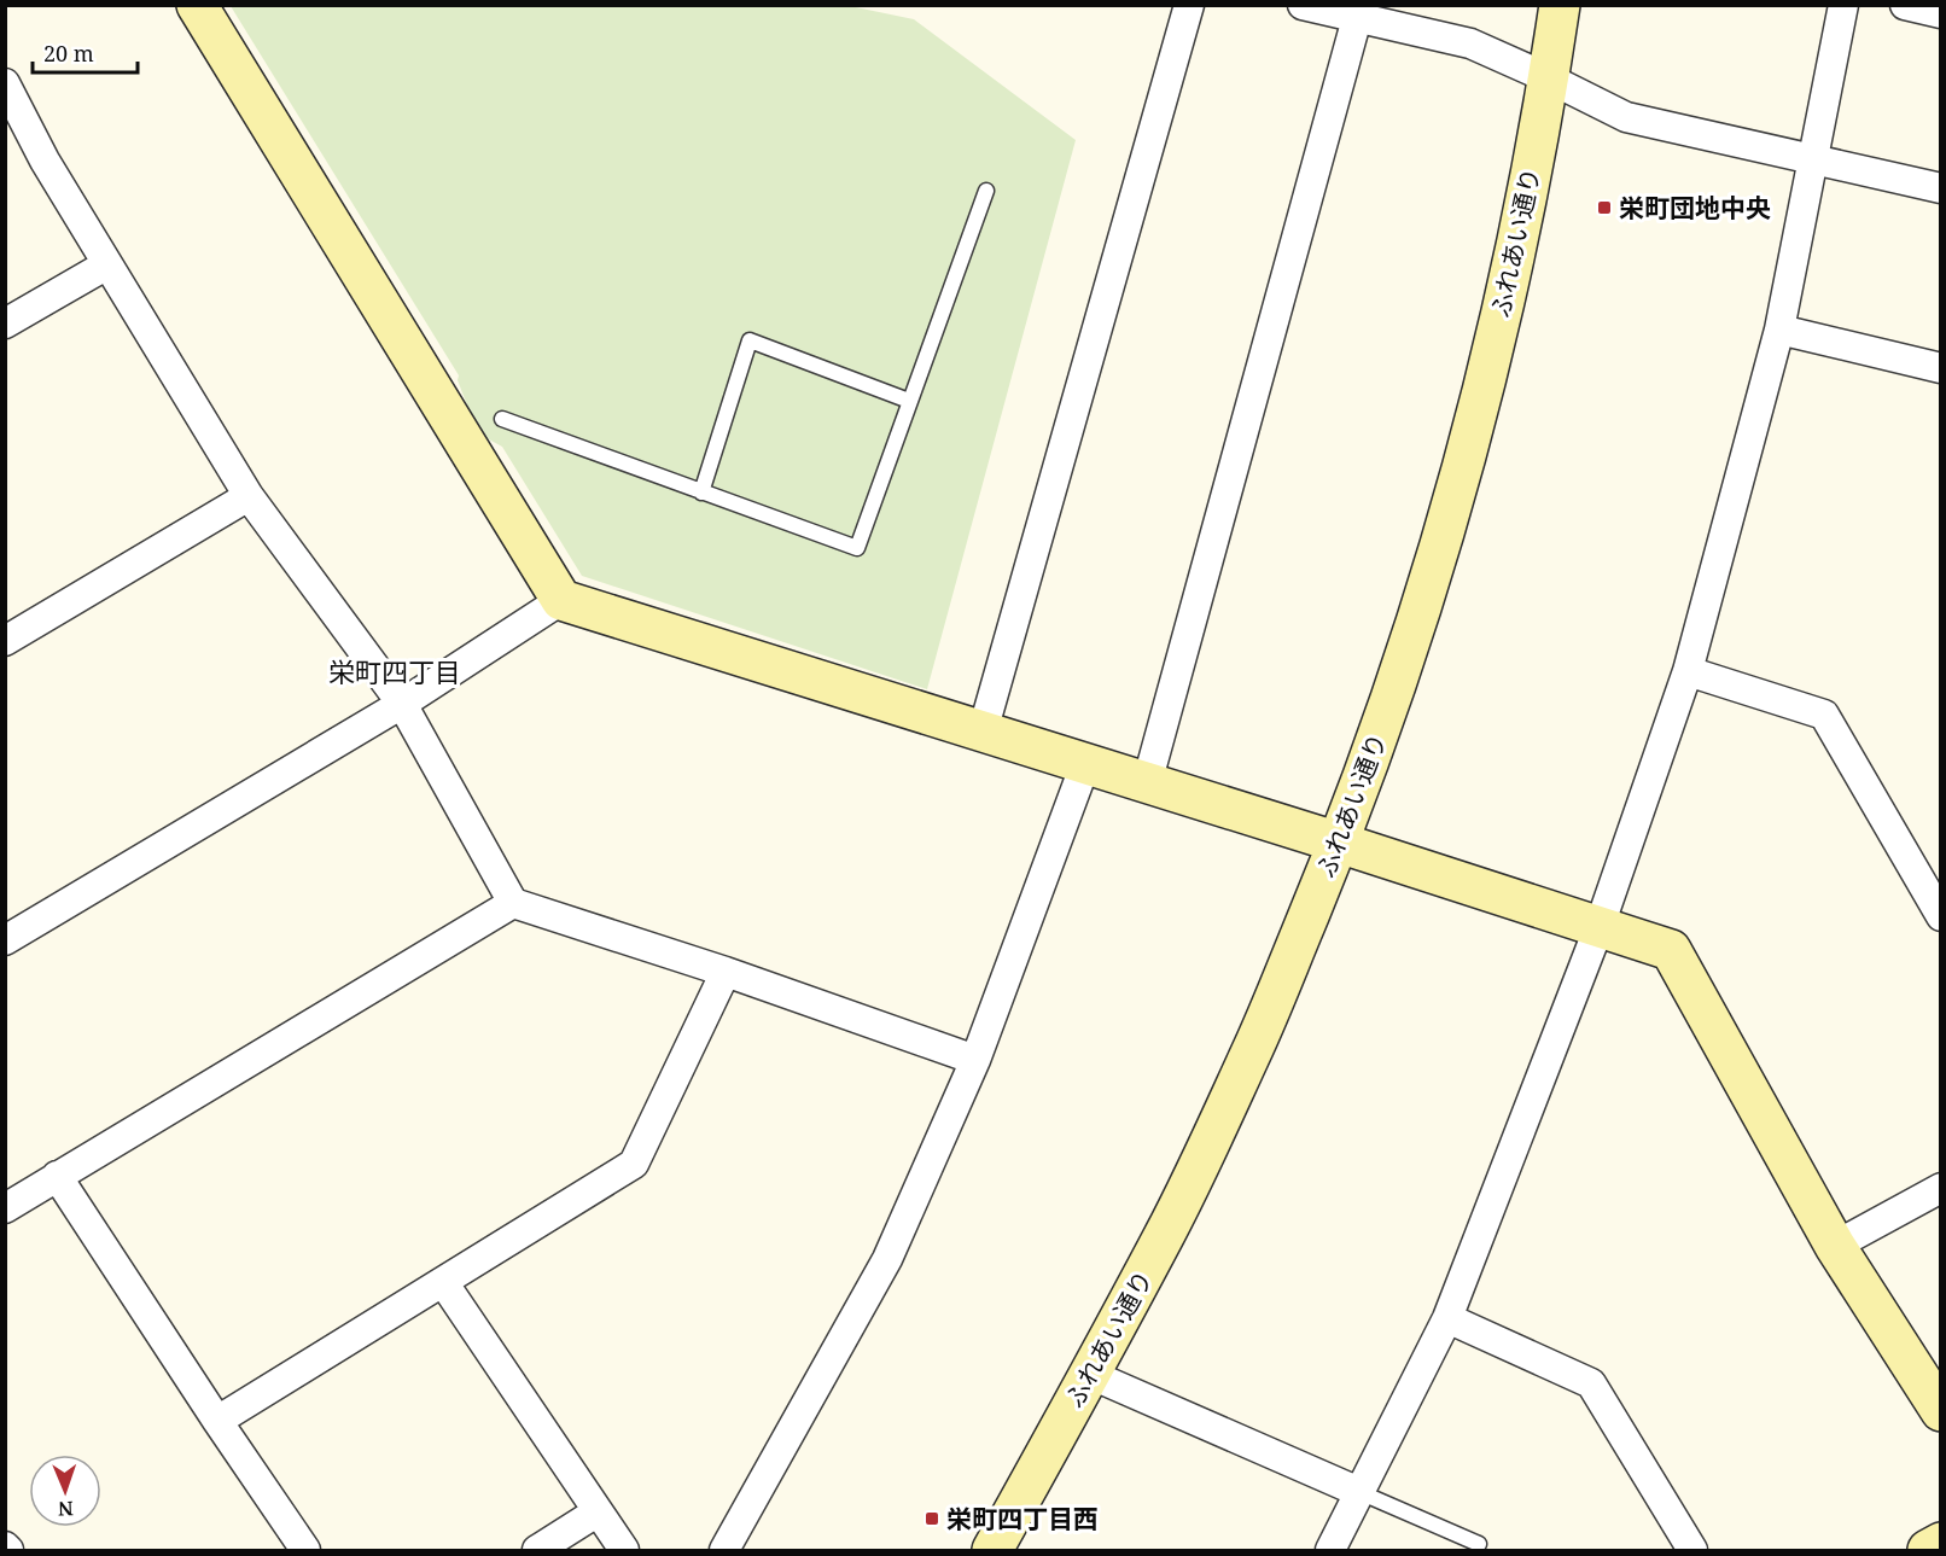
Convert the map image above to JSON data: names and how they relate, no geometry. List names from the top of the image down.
{
  "streets": {
    "street": ["ふれあい通り"]
  },
  "districts": ["栄町四丁目"],
  "places": {
    "transit": ["栄町団地中央", "栄町四丁目西"]
  },
  "scale_bar": "20 m",
  "north": "bottom"
}
